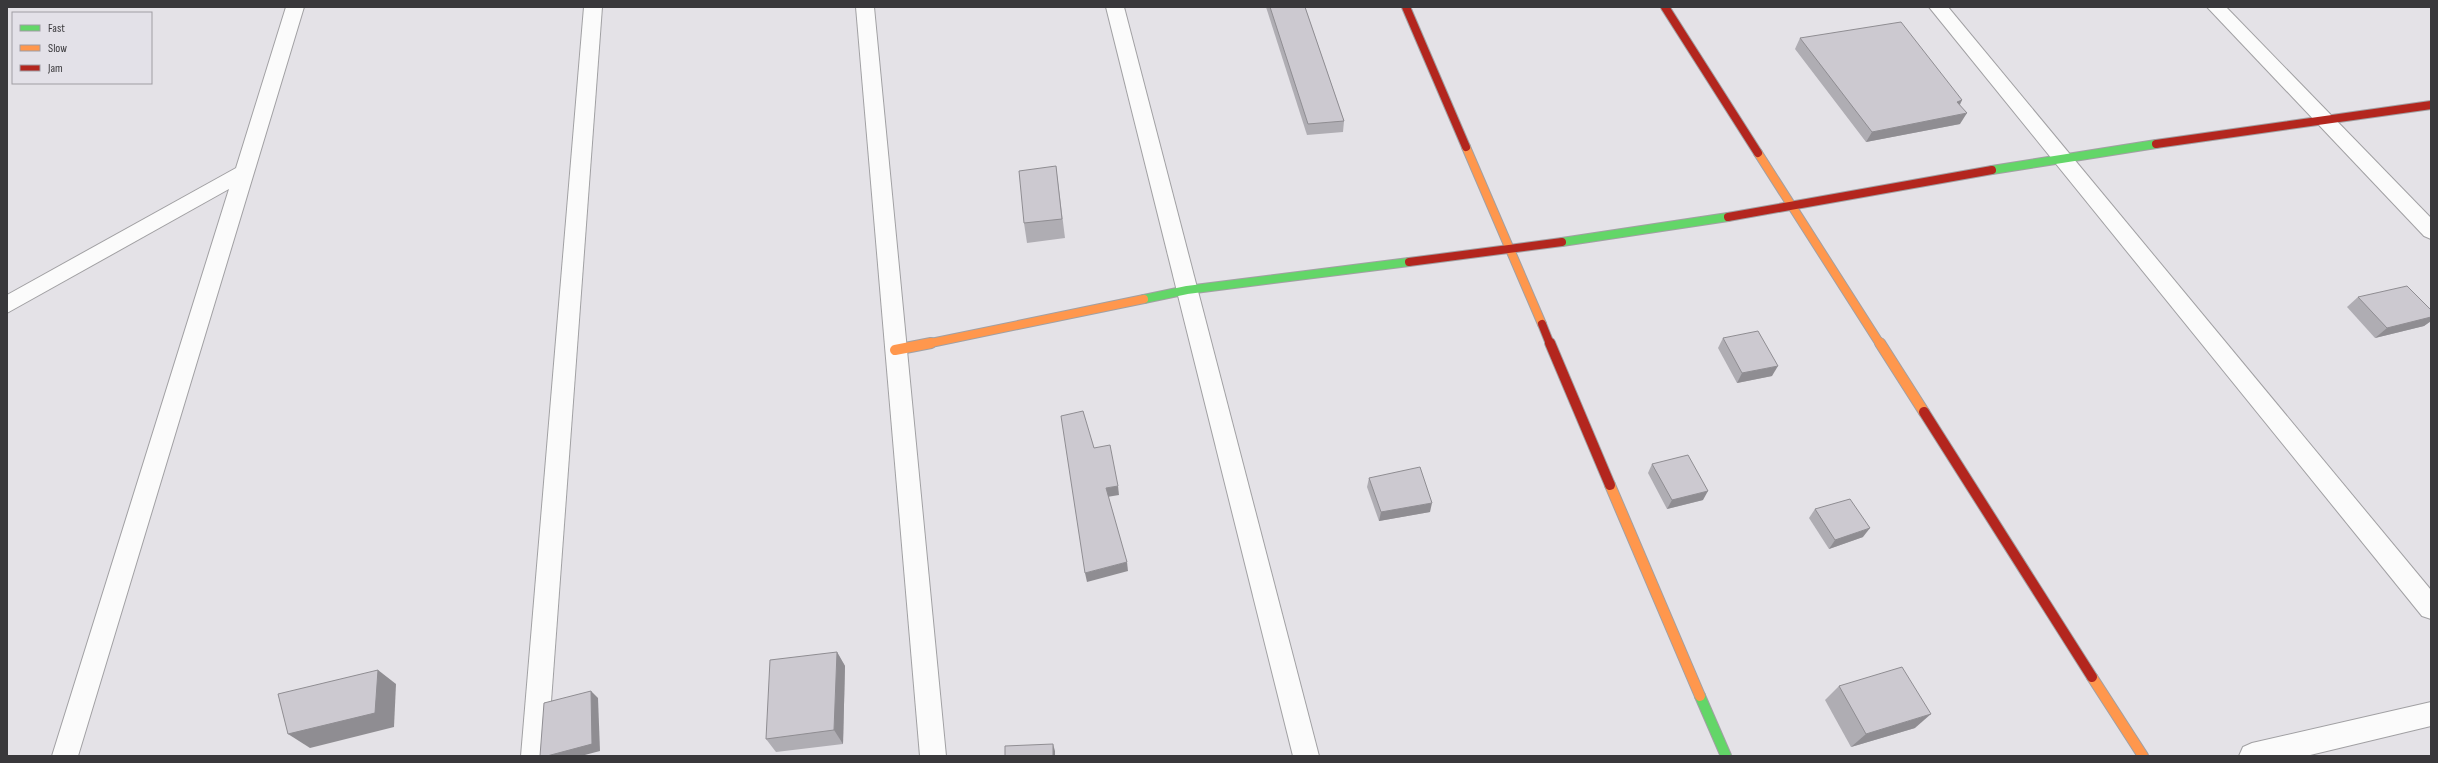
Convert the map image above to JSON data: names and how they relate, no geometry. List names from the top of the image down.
{
  "legend": ["Fast", "Slow", "Jam"]
}
